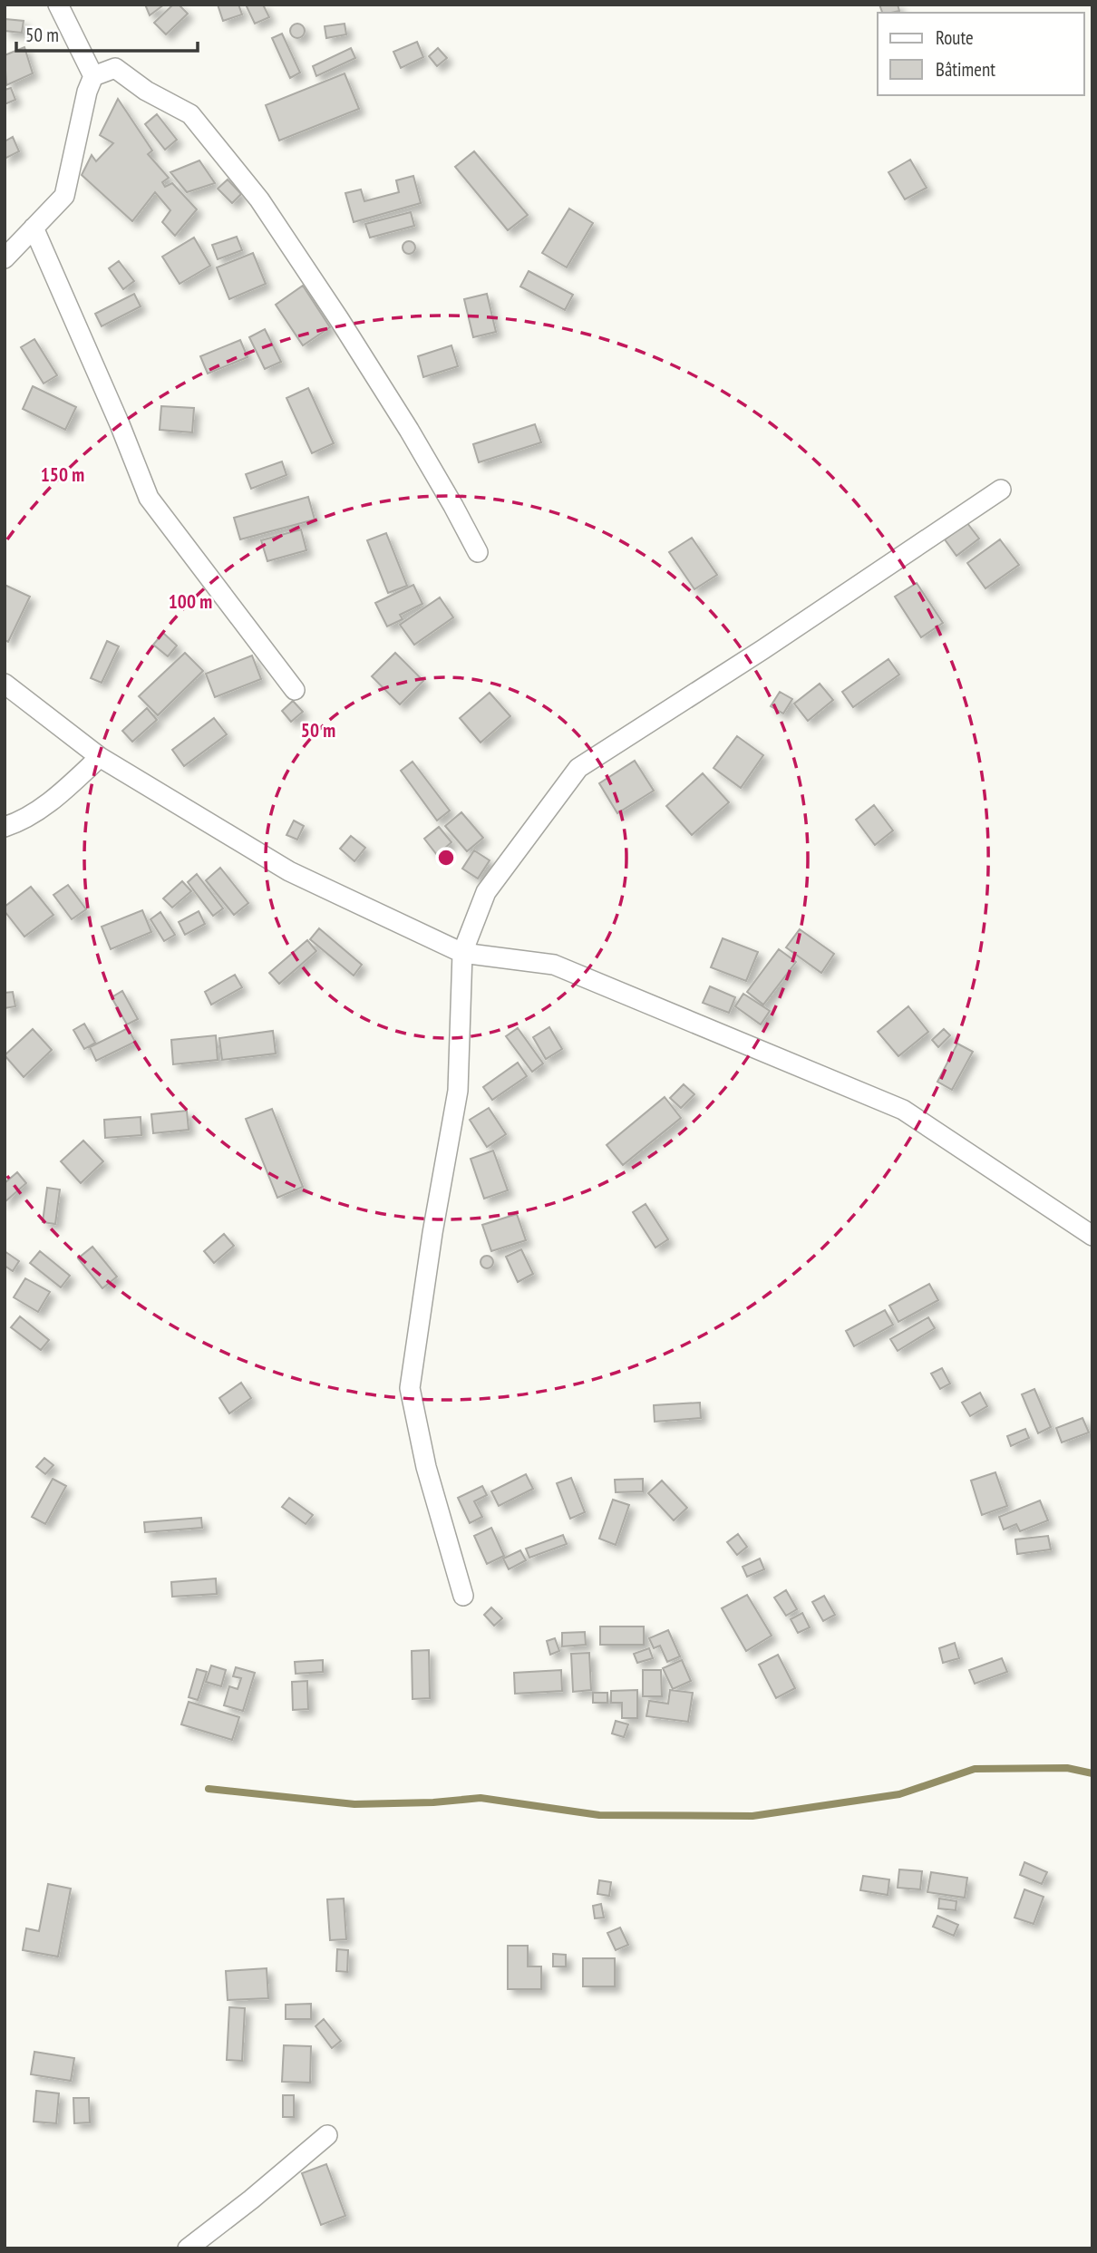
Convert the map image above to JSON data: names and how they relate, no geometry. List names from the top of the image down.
{
  "legend": ["Route", "Bâtiment"],
  "scale_bar": "50 m",
  "rings": ["150 m", "100 m", "50 m"]
}
